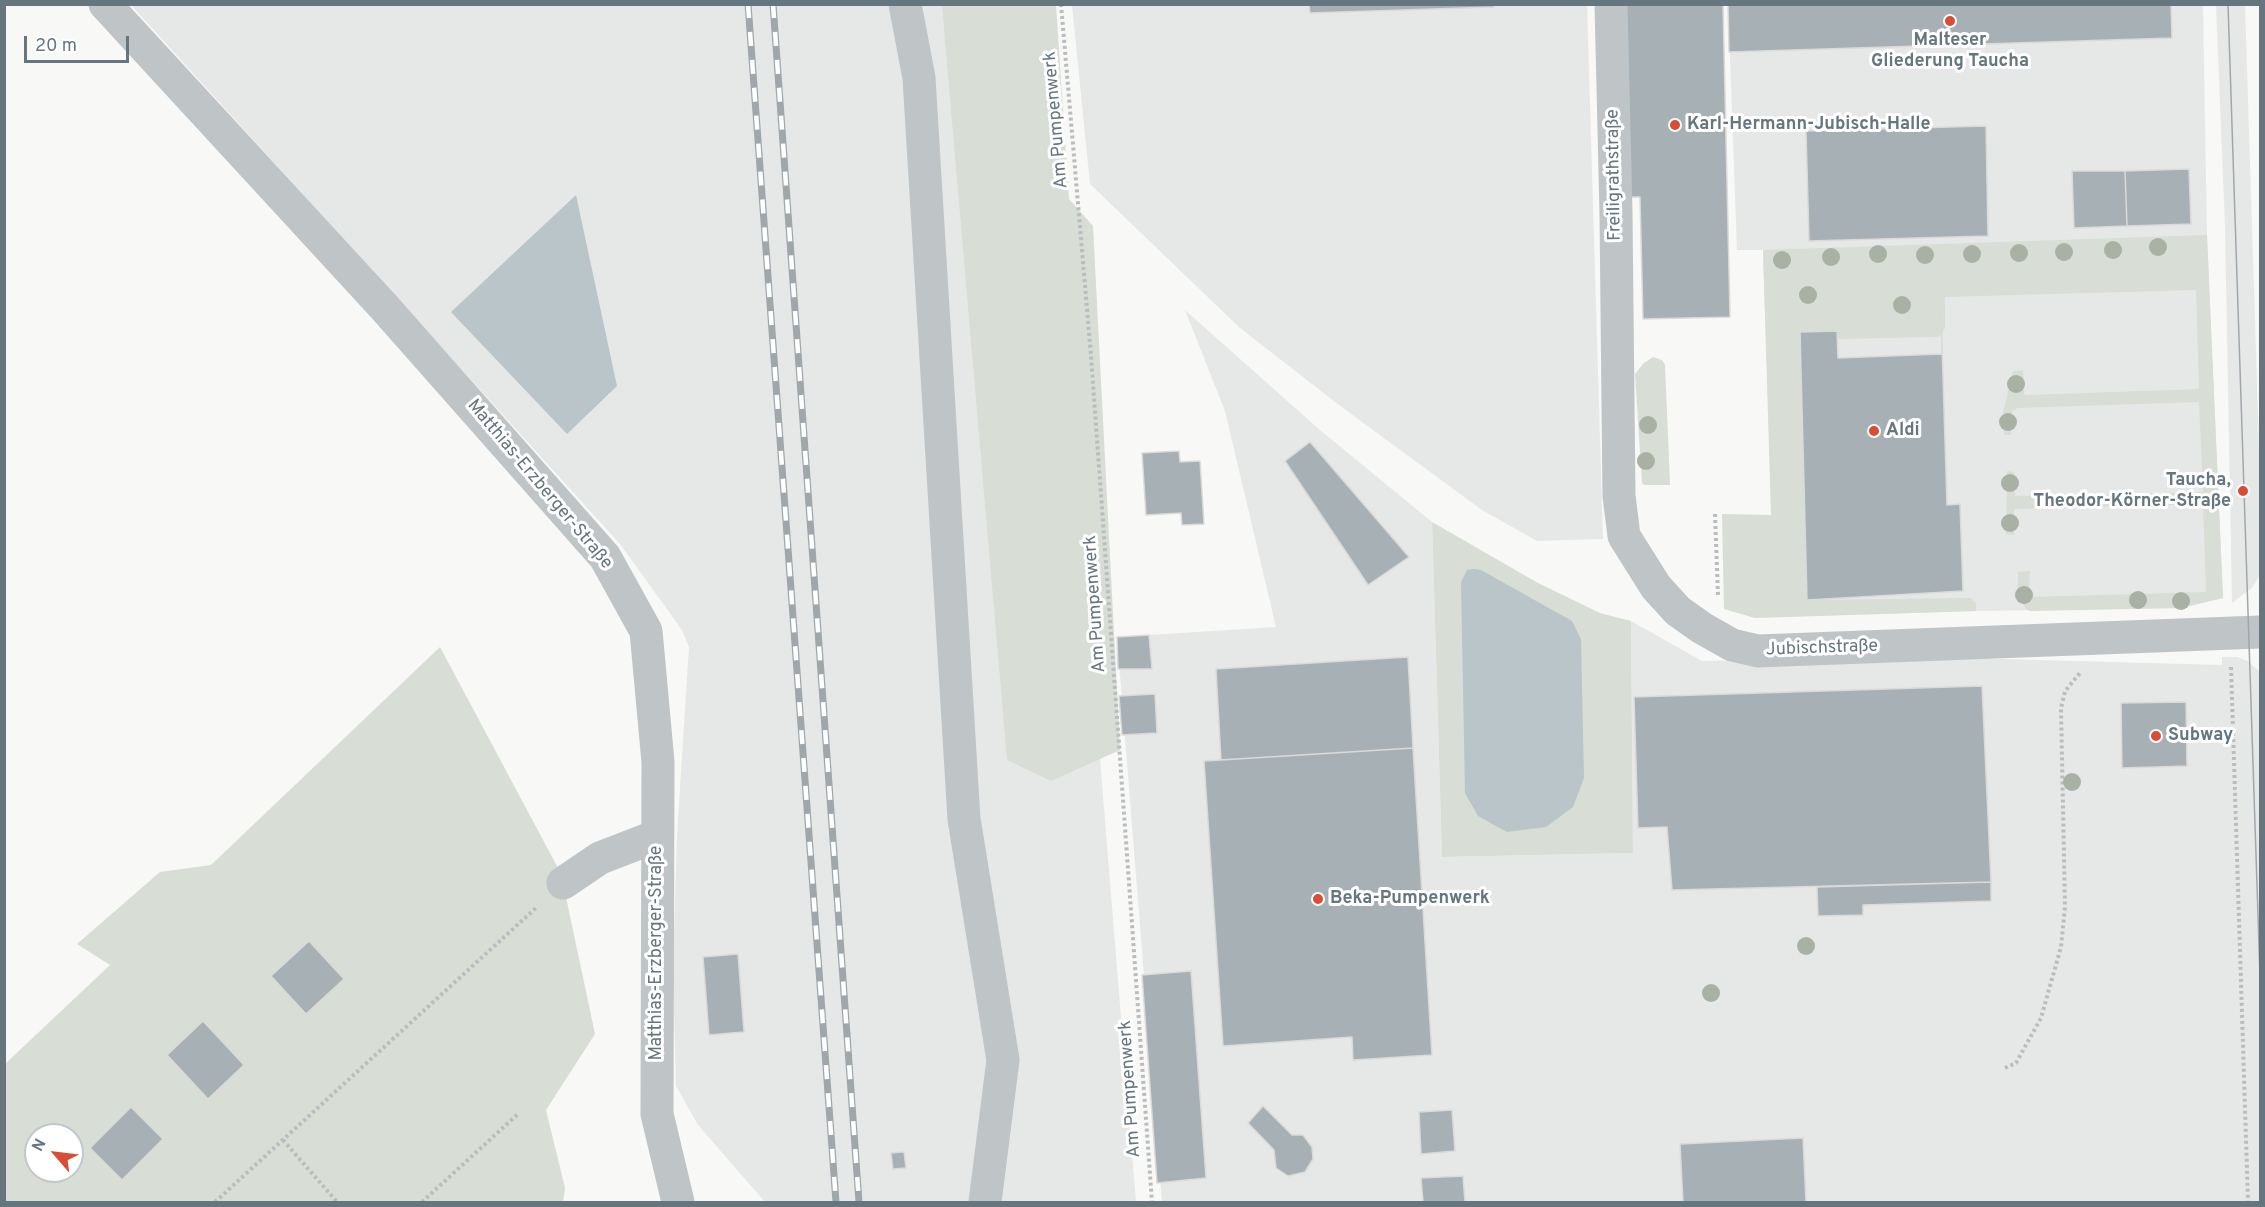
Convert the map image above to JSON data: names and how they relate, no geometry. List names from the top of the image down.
{
  "streets": {
    "street": ["Freiligrathstraße", "Matthias-Erzberger-Straße", "Jubischstraße"],
    "path": ["Am Pumpenwerk"]
  },
  "crossings": [
    ["Freiligrathstraße", "Jubischstraße"]
  ],
  "places": [
    "Malteser Gliederung Taucha",
    "Karl-Hermann-Jubisch-Halle",
    "Aldi",
    "Taucha, Theodor-Körner-Straße",
    "Subway",
    "Beka-Pumpenwerk"
  ],
  "scale_bar": "20 m",
  "north": "top left"
}
